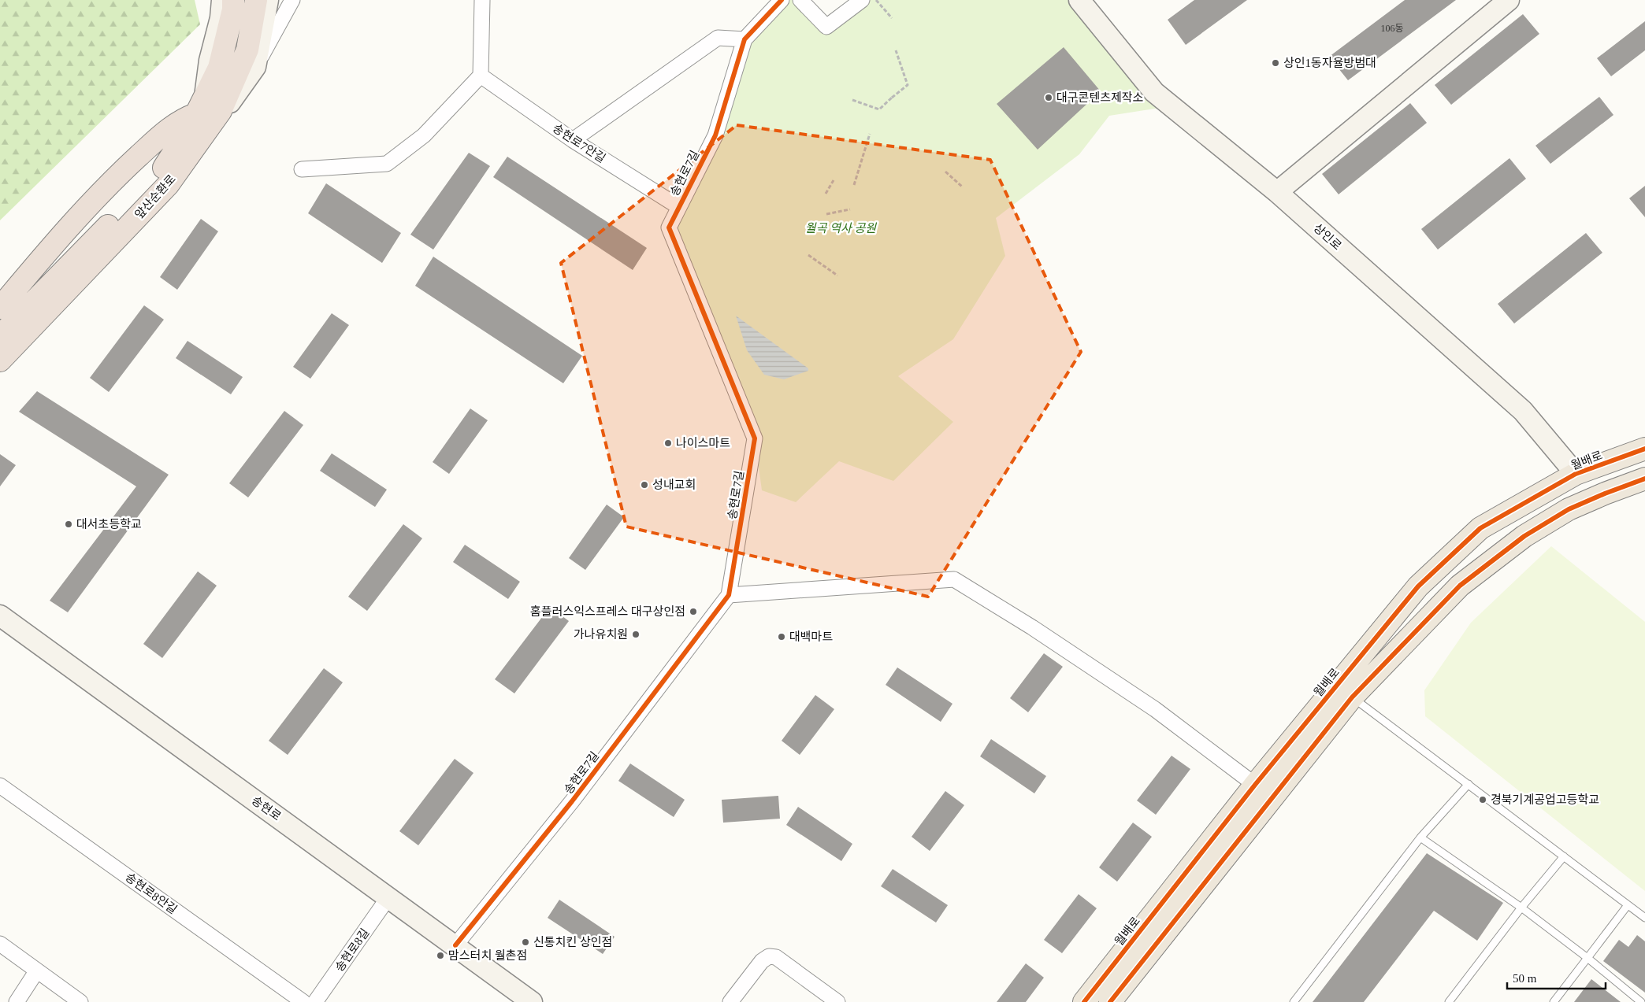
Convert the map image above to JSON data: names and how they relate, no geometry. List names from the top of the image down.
{
  "streets": {
    "highway": ["앞산순환로"],
    "main road": ["상인로", "월배로", "송현로"],
    "street": [
      "송현로7안길",
      "송현로7길",
      "송현로8안길",
      "송현로8길"
    ]
  },
  "crossings": [
    ["송현로7안길", "송현로7길"],
    ["송현로7길", "송현로"],
    ["상인로", "월배로"],
    ["송현로", "송현로8길"]
  ],
  "parks": ["월곡 역사 공원"],
  "places": [
    "상인1동자율방범대",
    "대구콘텐츠제작소",
    "나이스마트",
    "성내교회",
    "대서초등학교",
    "홈플러스익스프레스 대구상인점",
    "가나유치원",
    "대백마트",
    "경북기계공업고등학교",
    "신통치킨 상인점",
    "맘스터치 월촌점"
  ],
  "house_numbers": ["106동"],
  "scale_bar": "50 m"
}
